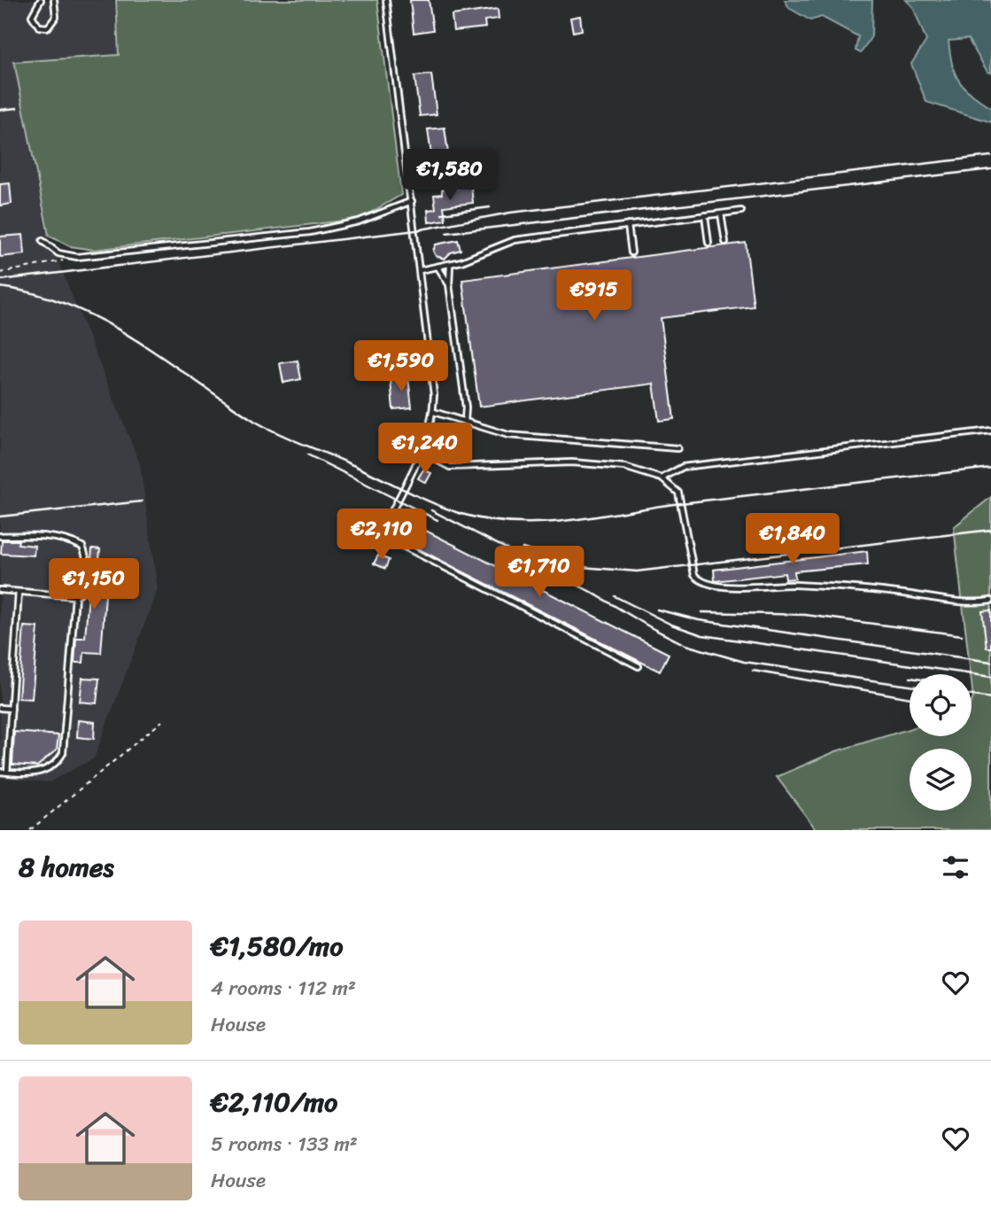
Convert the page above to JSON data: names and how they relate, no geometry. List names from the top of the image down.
{
  "page": {
    "price": [
      "€1,580",
      "€915",
      "€1,590",
      "€1,240",
      "€2,110",
      "€1,840",
      "€1,710",
      "€1,150"
    ],
    "heading": "8 homes",
    "list": [
      {
        "name": "€1,580/mo",
        "note": "4 rooms · 112 m² · House"
      },
      {
        "name": "€2,110/mo",
        "note": "5 rooms · 133 m² · House"
      }
    ]
  }
}
